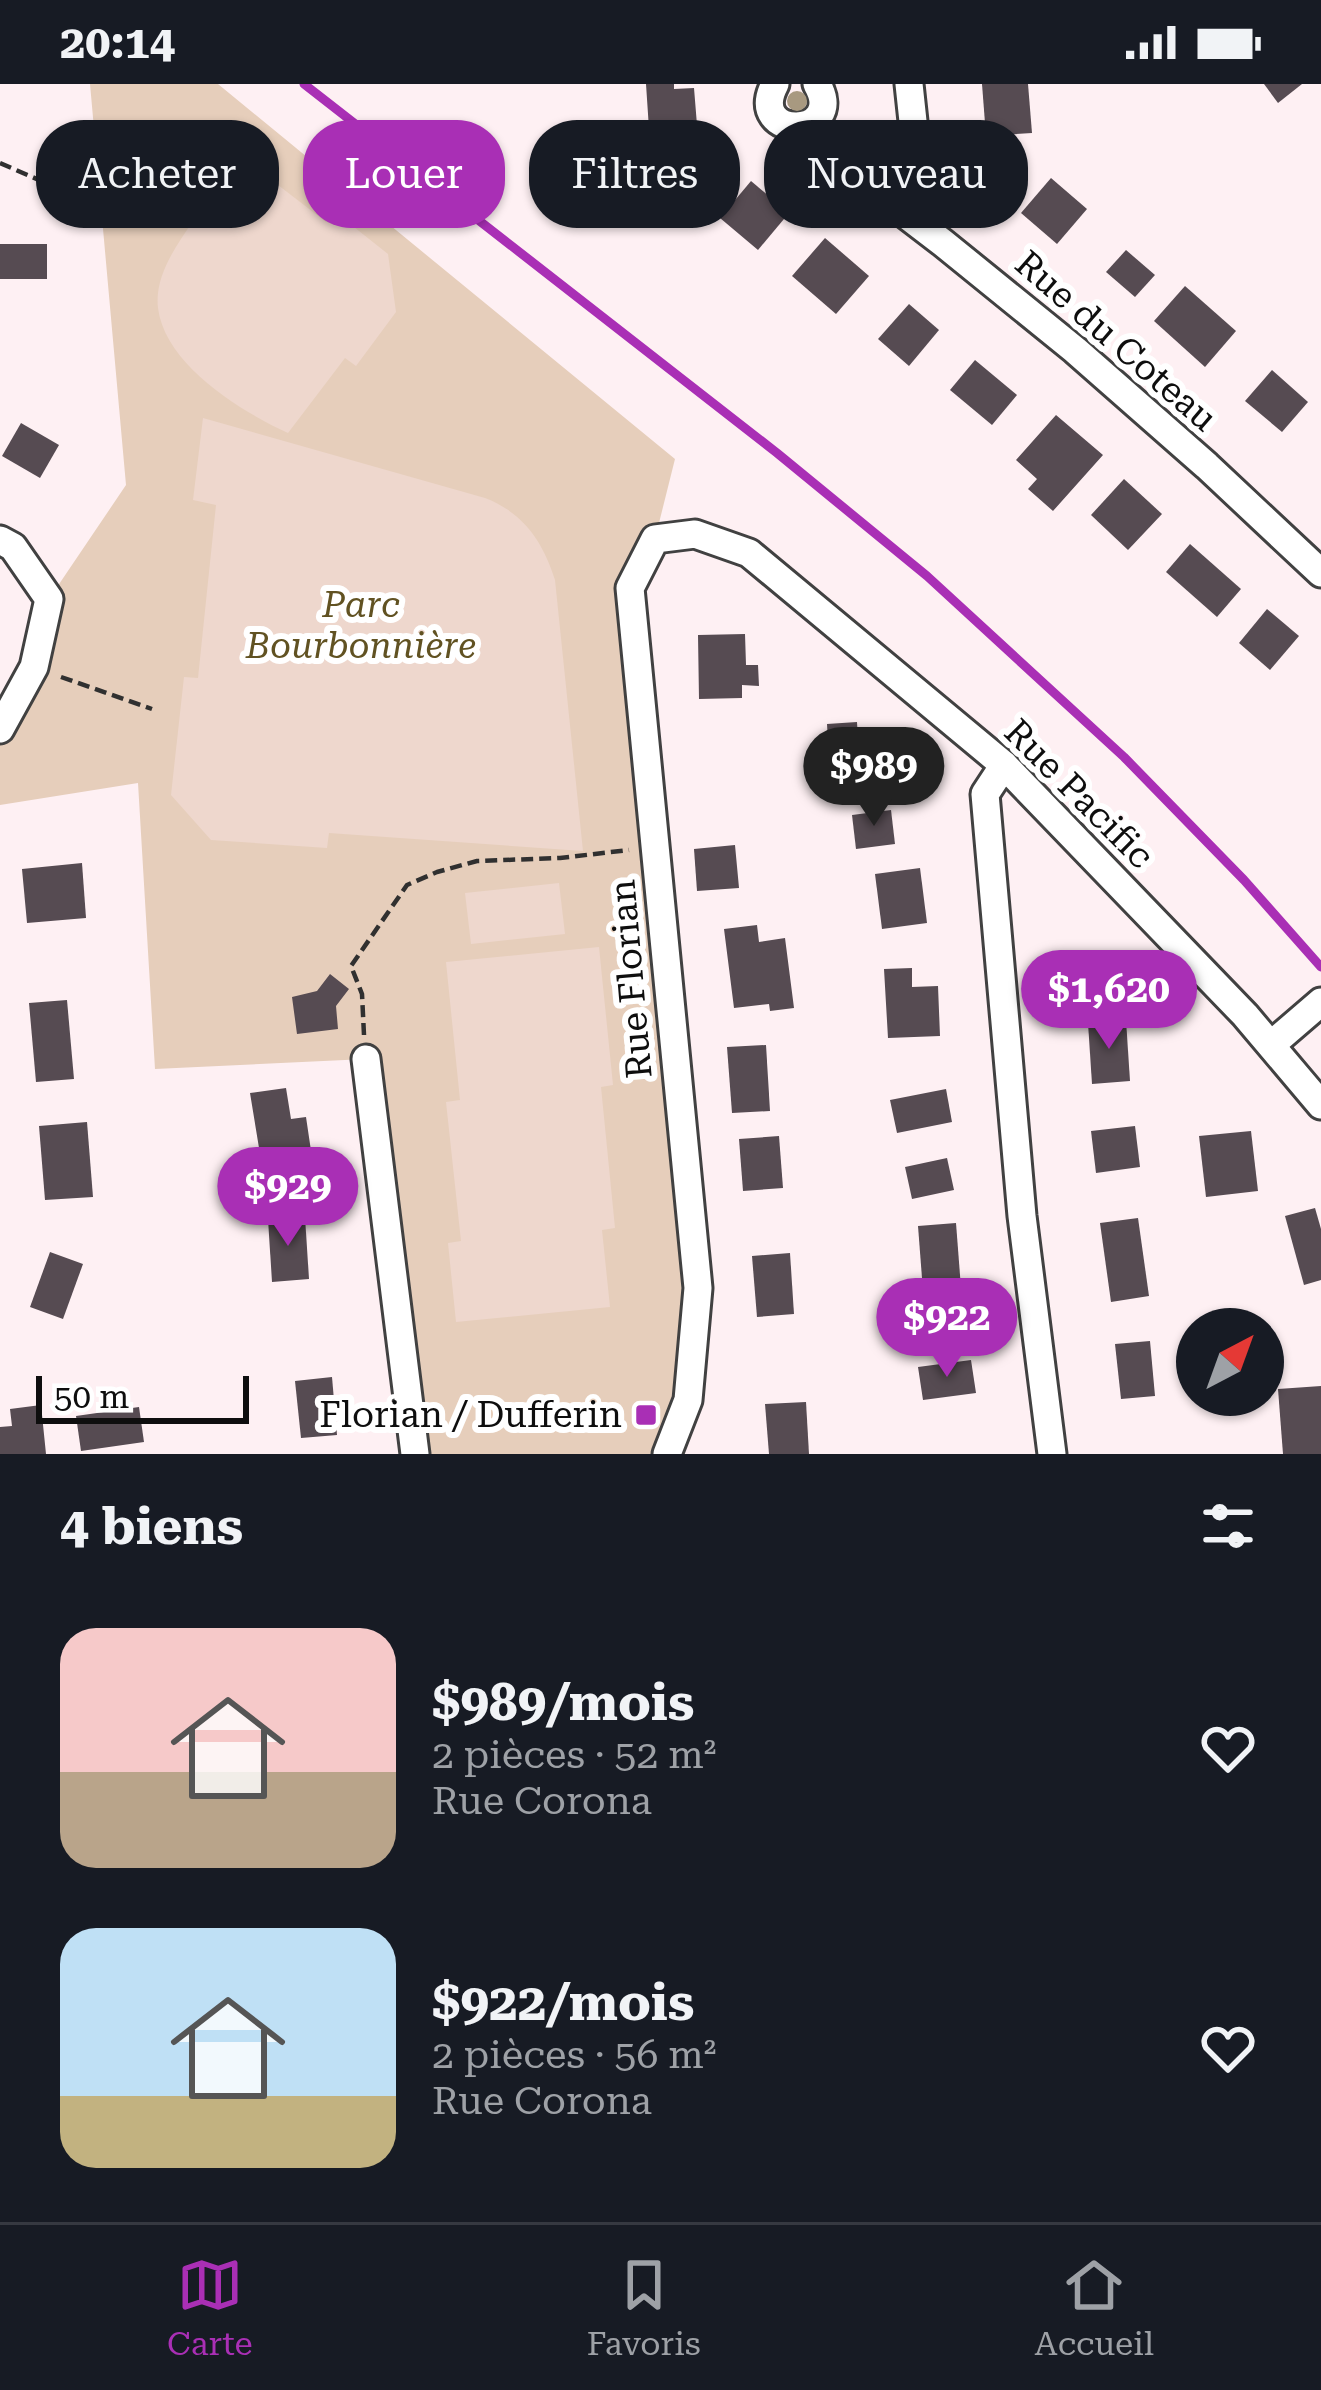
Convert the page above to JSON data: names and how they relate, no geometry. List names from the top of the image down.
{
  "streets": {
    "street": ["Rue du Coteau", "Rue Pacific", "Rue Florian"]
  },
  "crossings": [
    ["Rue Pacific", "Rue Florian"]
  ],
  "parks": ["Parc Bourbonnière"],
  "places": {
    "transit": ["Florian / Dufferin"]
  },
  "scale_bar": "50 m",
  "north": "top right",
  "page": {
    "status": "20:14",
    "chip": [
      "Acheter",
      "Louer",
      "Filtres",
      "Nouveau"
    ],
    "price": [
      "$989",
      "$1,620",
      "$929",
      "$922"
    ],
    "scale": "50 m",
    "heading": "4 biens",
    "list": [
      {
        "name": "$989/mois",
        "note": "2 pièces · 52 m² · Rue Corona"
      },
      {
        "name": "$922/mois",
        "note": "2 pièces · 56 m² · Rue Corona"
      }
    ],
    "tabs": ["Carte", "Favoris", "Accueil"]
  }
}
